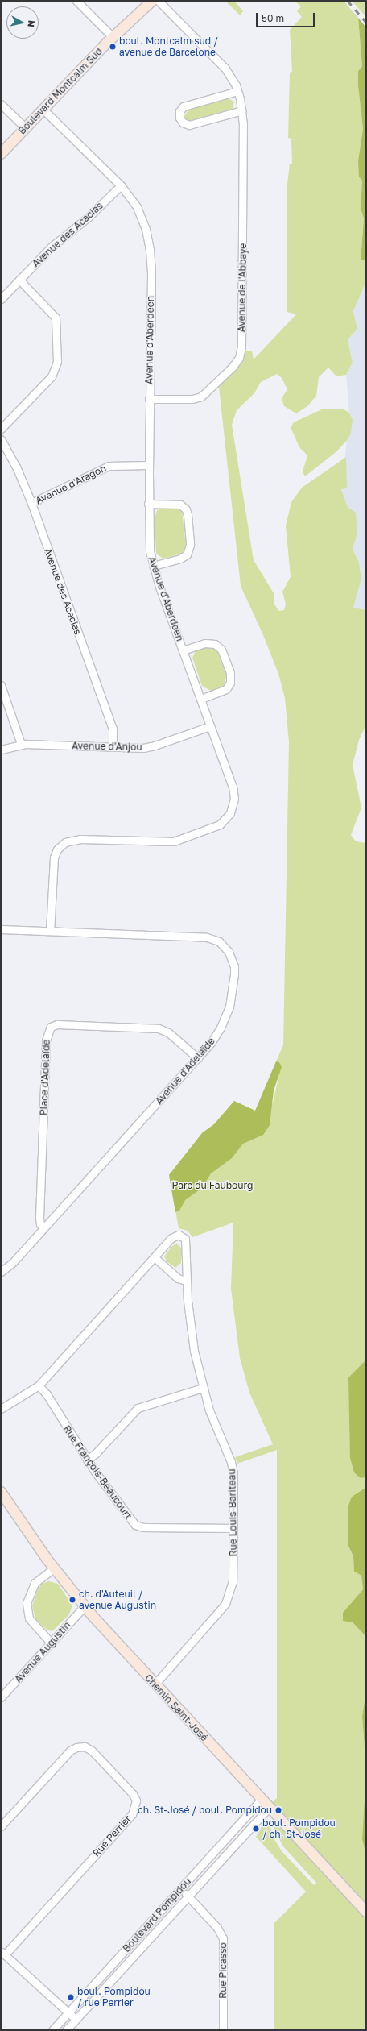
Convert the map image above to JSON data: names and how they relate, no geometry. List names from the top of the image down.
{
  "streets": {
    "street": [
      "Boulevard Montcalm Sud",
      "Avenue des Acacias",
      "Avenue de l'Abbaye",
      "Avenue d'Aberdeen",
      "Avenue d'Aragon",
      "Avenue d'Anjou",
      "Avenue d'Adelaïde",
      "Place d'Adelaïde",
      "Rue François-Beaucourt",
      "Rue Louis-Bariteau",
      "Avenue Augustin",
      "Chemin Saint-José",
      "Rue Perrier",
      "Boulevard Pompidou",
      "Rue Picasso"
    ]
  },
  "crossings": [
    ["Boulevard Montcalm Sud", "Avenue de l'Abbaye"],
    ["Boulevard Montcalm Sud", "Avenue d'Aberdeen"],
    ["Avenue des Acacias", "Avenue d'Aberdeen"],
    ["Avenue des Acacias", "Avenue d'Aragon"],
    ["Avenue des Acacias", "Avenue d'Anjou"],
    ["Avenue de l'Abbaye", "Avenue d'Aberdeen"],
    ["Avenue d'Aberdeen", "Avenue d'Aragon"],
    ["Avenue d'Aberdeen", "Avenue d'Anjou"],
    ["Avenue d'Aberdeen", "Avenue d'Adelaïde"],
    ["Avenue d'Adelaïde", "Place d'Adelaïde"],
    ["Rue François-Beaucourt", "Rue Louis-Bariteau"],
    ["Rue Louis-Bariteau", "Chemin Saint-José"],
    ["Avenue Augustin", "Chemin Saint-José"],
    ["Chemin Saint-José", "Boulevard Pompidou"],
    ["Rue Perrier", "Boulevard Pompidou"],
    ["Boulevard Pompidou", "Rue Picasso"]
  ],
  "parks": ["Parc du Faubourg"],
  "places": [
    "boul. Montcalm sud / avenue de Barcelone",
    "ch. d'Auteuil / avenue Augustin",
    "ch. St-José / boul. Pompidou",
    "boul. Pompidou / ch. St-José",
    "boul. Pompidou / rue Perrier"
  ],
  "scale_bar": "50 m",
  "north": "right"
}
